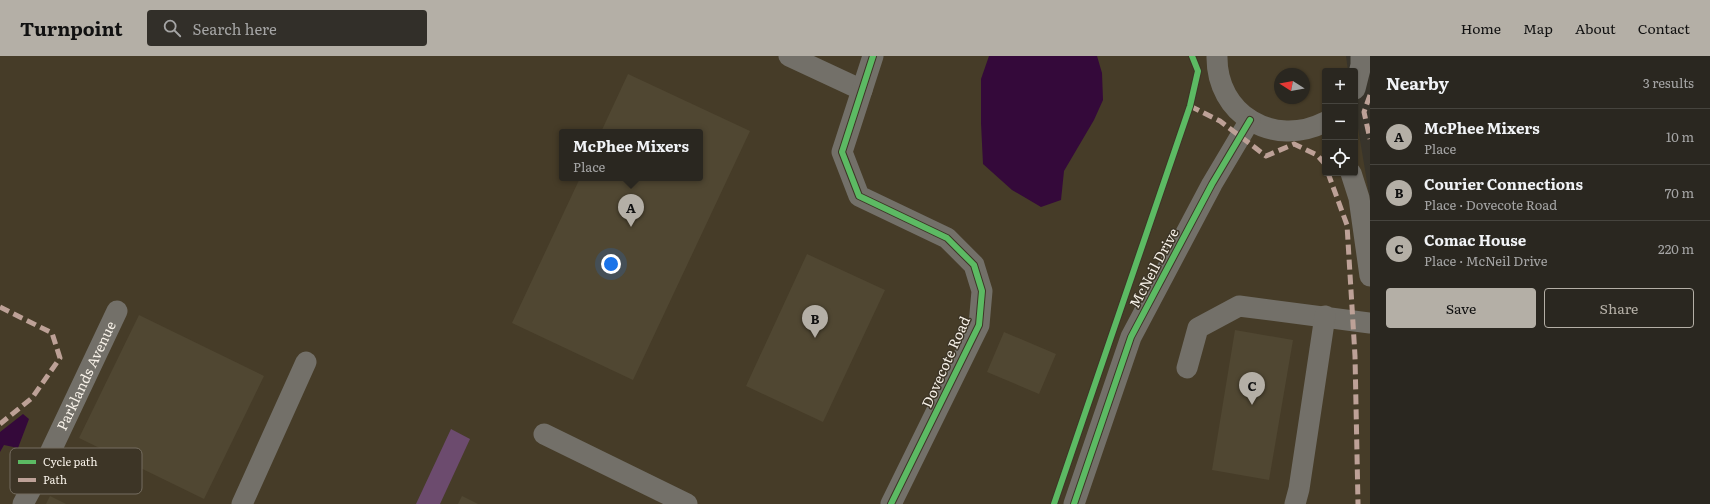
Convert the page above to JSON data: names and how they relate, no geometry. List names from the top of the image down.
{
  "streets": {
    "street": ["McNeil Drive", "Dovecote Road", "Parklands Avenue"]
  },
  "legend": ["Cycle path", "Path"],
  "north": "left",
  "page": {
    "header": "Turnpoint",
    "search": "Search here",
    "nav": [
      "Home",
      "Map",
      "About",
      "Contact"
    ],
    "heading": ["Nearby", "3 results"],
    "map_buttons": ["+", "−"],
    "list": [
      {
        "mark": "A",
        "name": "McPhee Mixers",
        "note": "Place",
        "value": "10 m"
      },
      {
        "mark": "B",
        "name": "Courier Connections",
        "note": "Place · Dovecote Road",
        "value": "70 m"
      },
      {
        "mark": "C",
        "name": "Comac House",
        "note": "Place · McNeil Drive",
        "value": "220 m"
      }
    ],
    "popup": ["McPhee Mixers", "Place"],
    "pins": ["A", "B", "C"],
    "buttons": ["Save", "Share"]
  }
}
